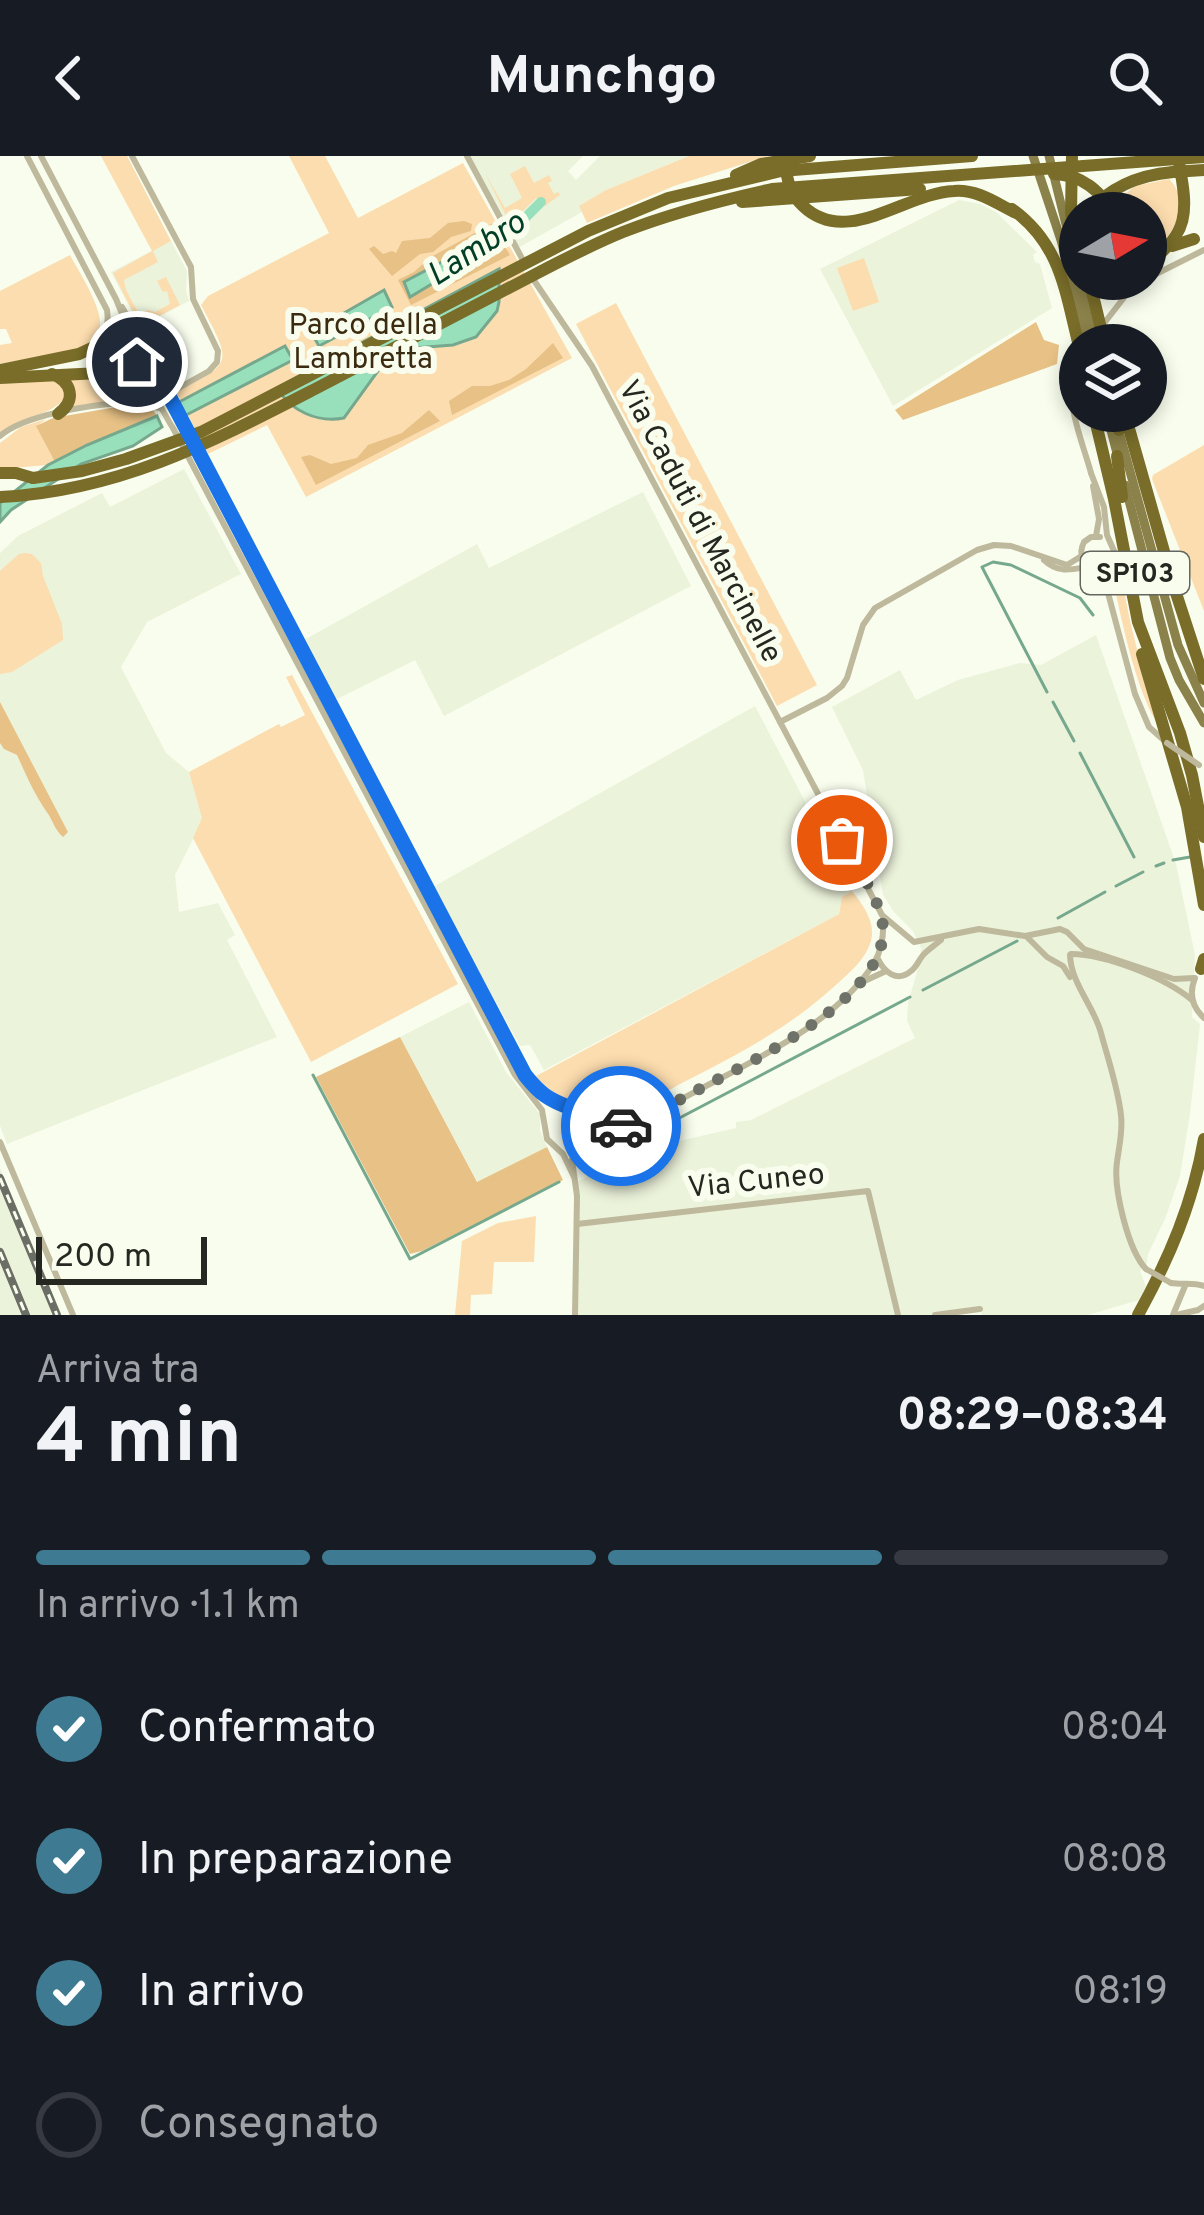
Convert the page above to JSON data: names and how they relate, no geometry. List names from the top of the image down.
{
  "streets": {
    "highway": ["SP103"],
    "street": ["Via Caduti di Marcinelle", "Via Cuneo"]
  },
  "water": ["Lambro"],
  "parks": ["Parco della Lambretta"],
  "scale_bar": "200 m",
  "north": "right",
  "page": {
    "header": "Munchgo",
    "scale": "200 m",
    "heading": ["4 min", "Arriva tra", "08:29–08:34"],
    "bar": "In arrivo · 1.1 km",
    "list": [
      ["Confermato", "08:04"],
      ["In preparazione", "08:08"],
      ["In arrivo", "08:19"],
      "Consegnato"
    ]
  }
}
